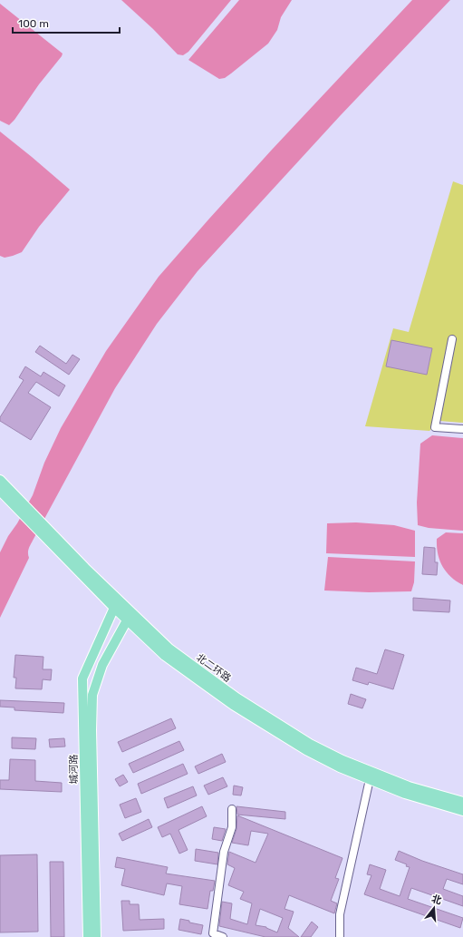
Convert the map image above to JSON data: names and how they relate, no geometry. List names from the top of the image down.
{
  "streets": {
    "main road": ["北二环路", "城河路"]
  },
  "crossings": [
    ["北二环路", "城河路"]
  ],
  "scale_bar": "100 m",
  "north": "top"
}
